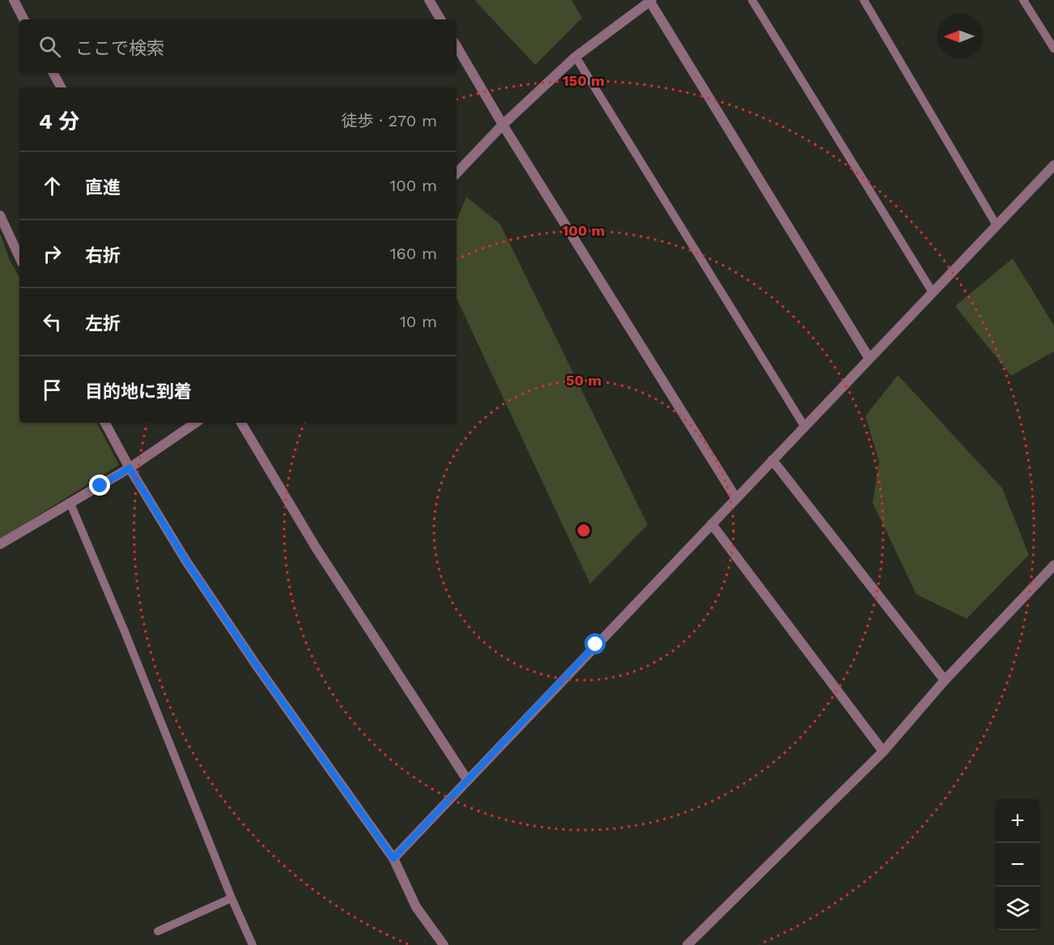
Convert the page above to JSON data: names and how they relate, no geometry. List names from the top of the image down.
{
  "north": "left",
  "page": {
    "search": "ここで検索",
    "heading": ["4 分", "徒歩 · 270 m"],
    "list": [
      ["直進", "100 m"],
      ["右折", "160 m"],
      ["左折", "10 m"],
      "目的地に到着"
    ],
    "map_buttons": ["+", "−"]
  },
  "rings": ["150 m", "100 m", "50 m"]
}
